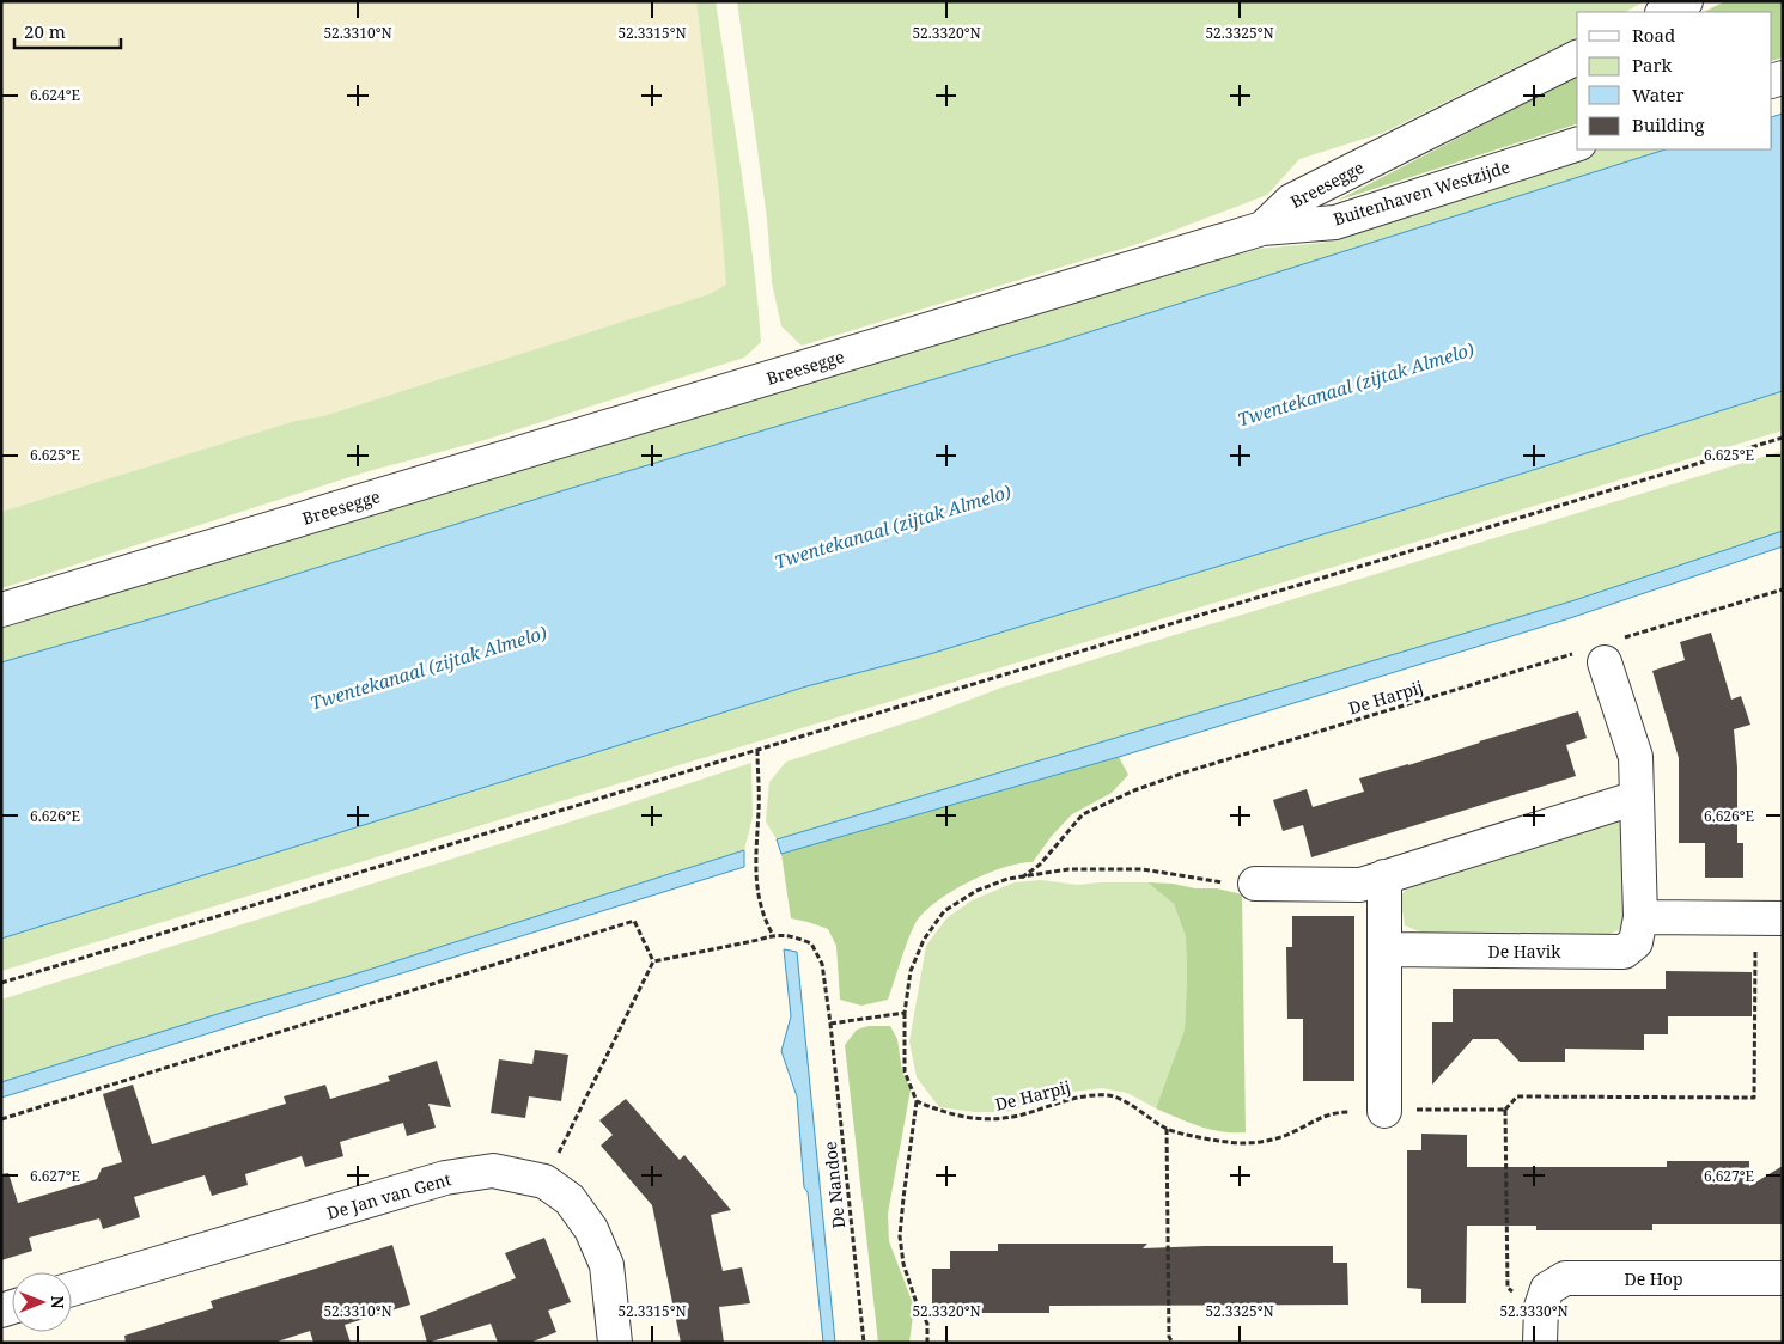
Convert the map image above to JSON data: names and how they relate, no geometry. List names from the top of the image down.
{
  "streets": {
    "street": [
      "Breesegge",
      "Buitenhaven Westzijde",
      "De Havik",
      "De Jan van Gent",
      "De Hop"
    ],
    "path": ["De Harpij", "De Nandoe"]
  },
  "crossings": [
    ["Breesegge", "Buitenhaven Westzijde"],
    ["De Harpij", "De Havik"]
  ],
  "water": ["Twentekanaal (zijtak Almelo)"],
  "legend": [
    "Road",
    "Park",
    "Water",
    "Building"
  ],
  "scale_bar": "20 m",
  "north": "right",
  "coordinates": [
    "52.3310°N",
    "52.3315°N",
    "52.3320°N",
    "52.3325°N",
    "6.624°E",
    "6.625°E",
    "6.626°E",
    "6.627°E",
    "52.3330°N"
  ]
}
